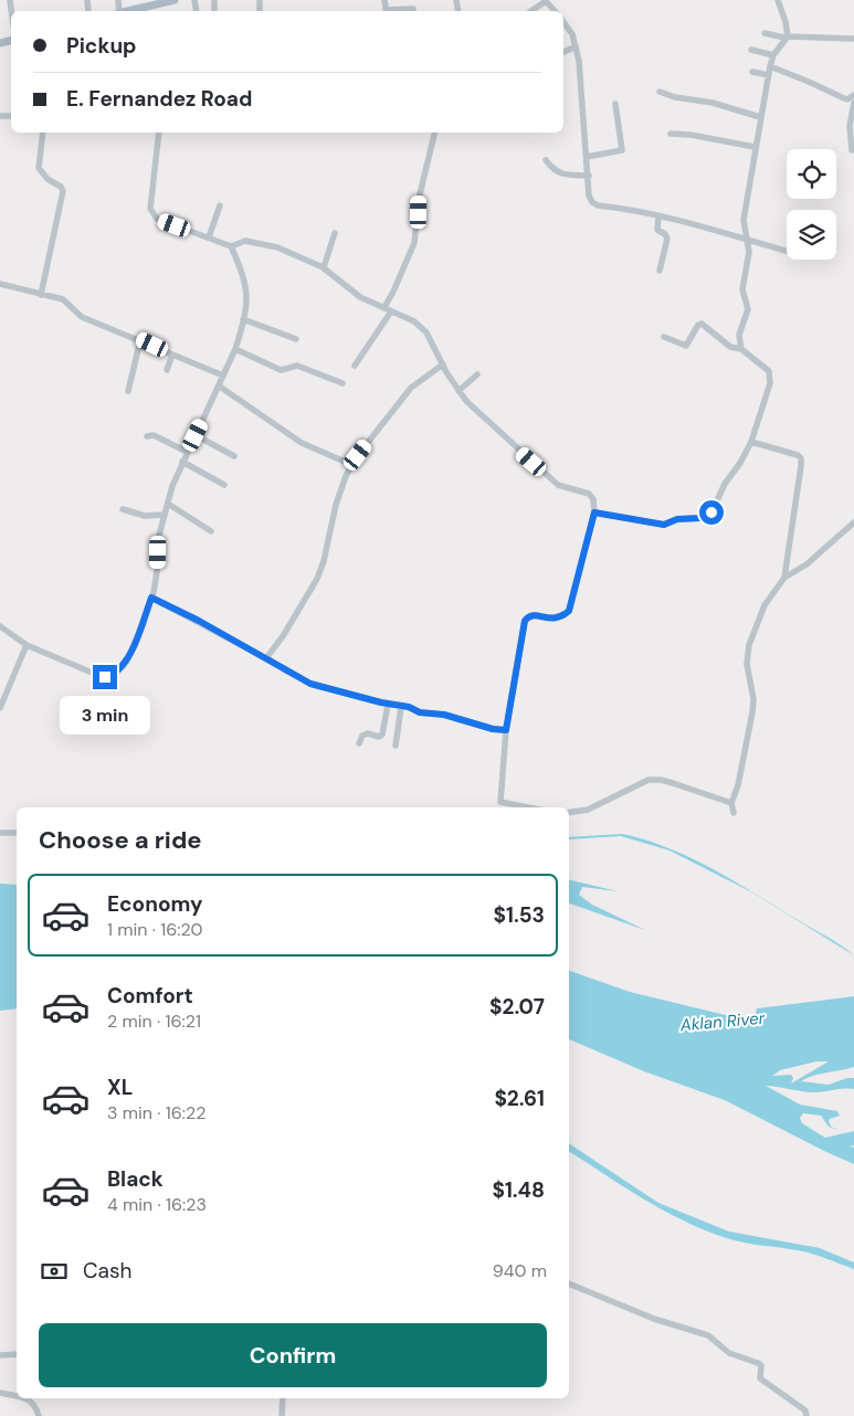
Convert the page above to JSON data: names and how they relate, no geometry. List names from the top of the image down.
{
  "water": ["Aklan River"],
  "page": {
    "banner": ["Pickup", "E. Fernandez Road"],
    "bubble": "3 min",
    "heading": "Choose a ride",
    "list": [
      {
        "name": "Economy",
        "note": "1 min · 16:20",
        "value": "$1.53"
      },
      {
        "name": "Comfort",
        "note": "2 min · 16:21",
        "value": "$2.07"
      },
      {
        "name": "XL",
        "note": "3 min · 16:22",
        "value": "$2.61"
      },
      {
        "name": "Black",
        "note": "4 min · 16:23",
        "value": "$1.48"
      }
    ],
    "pay": ["Cash", "940 m"],
    "buttons": "Confirm"
  }
}
